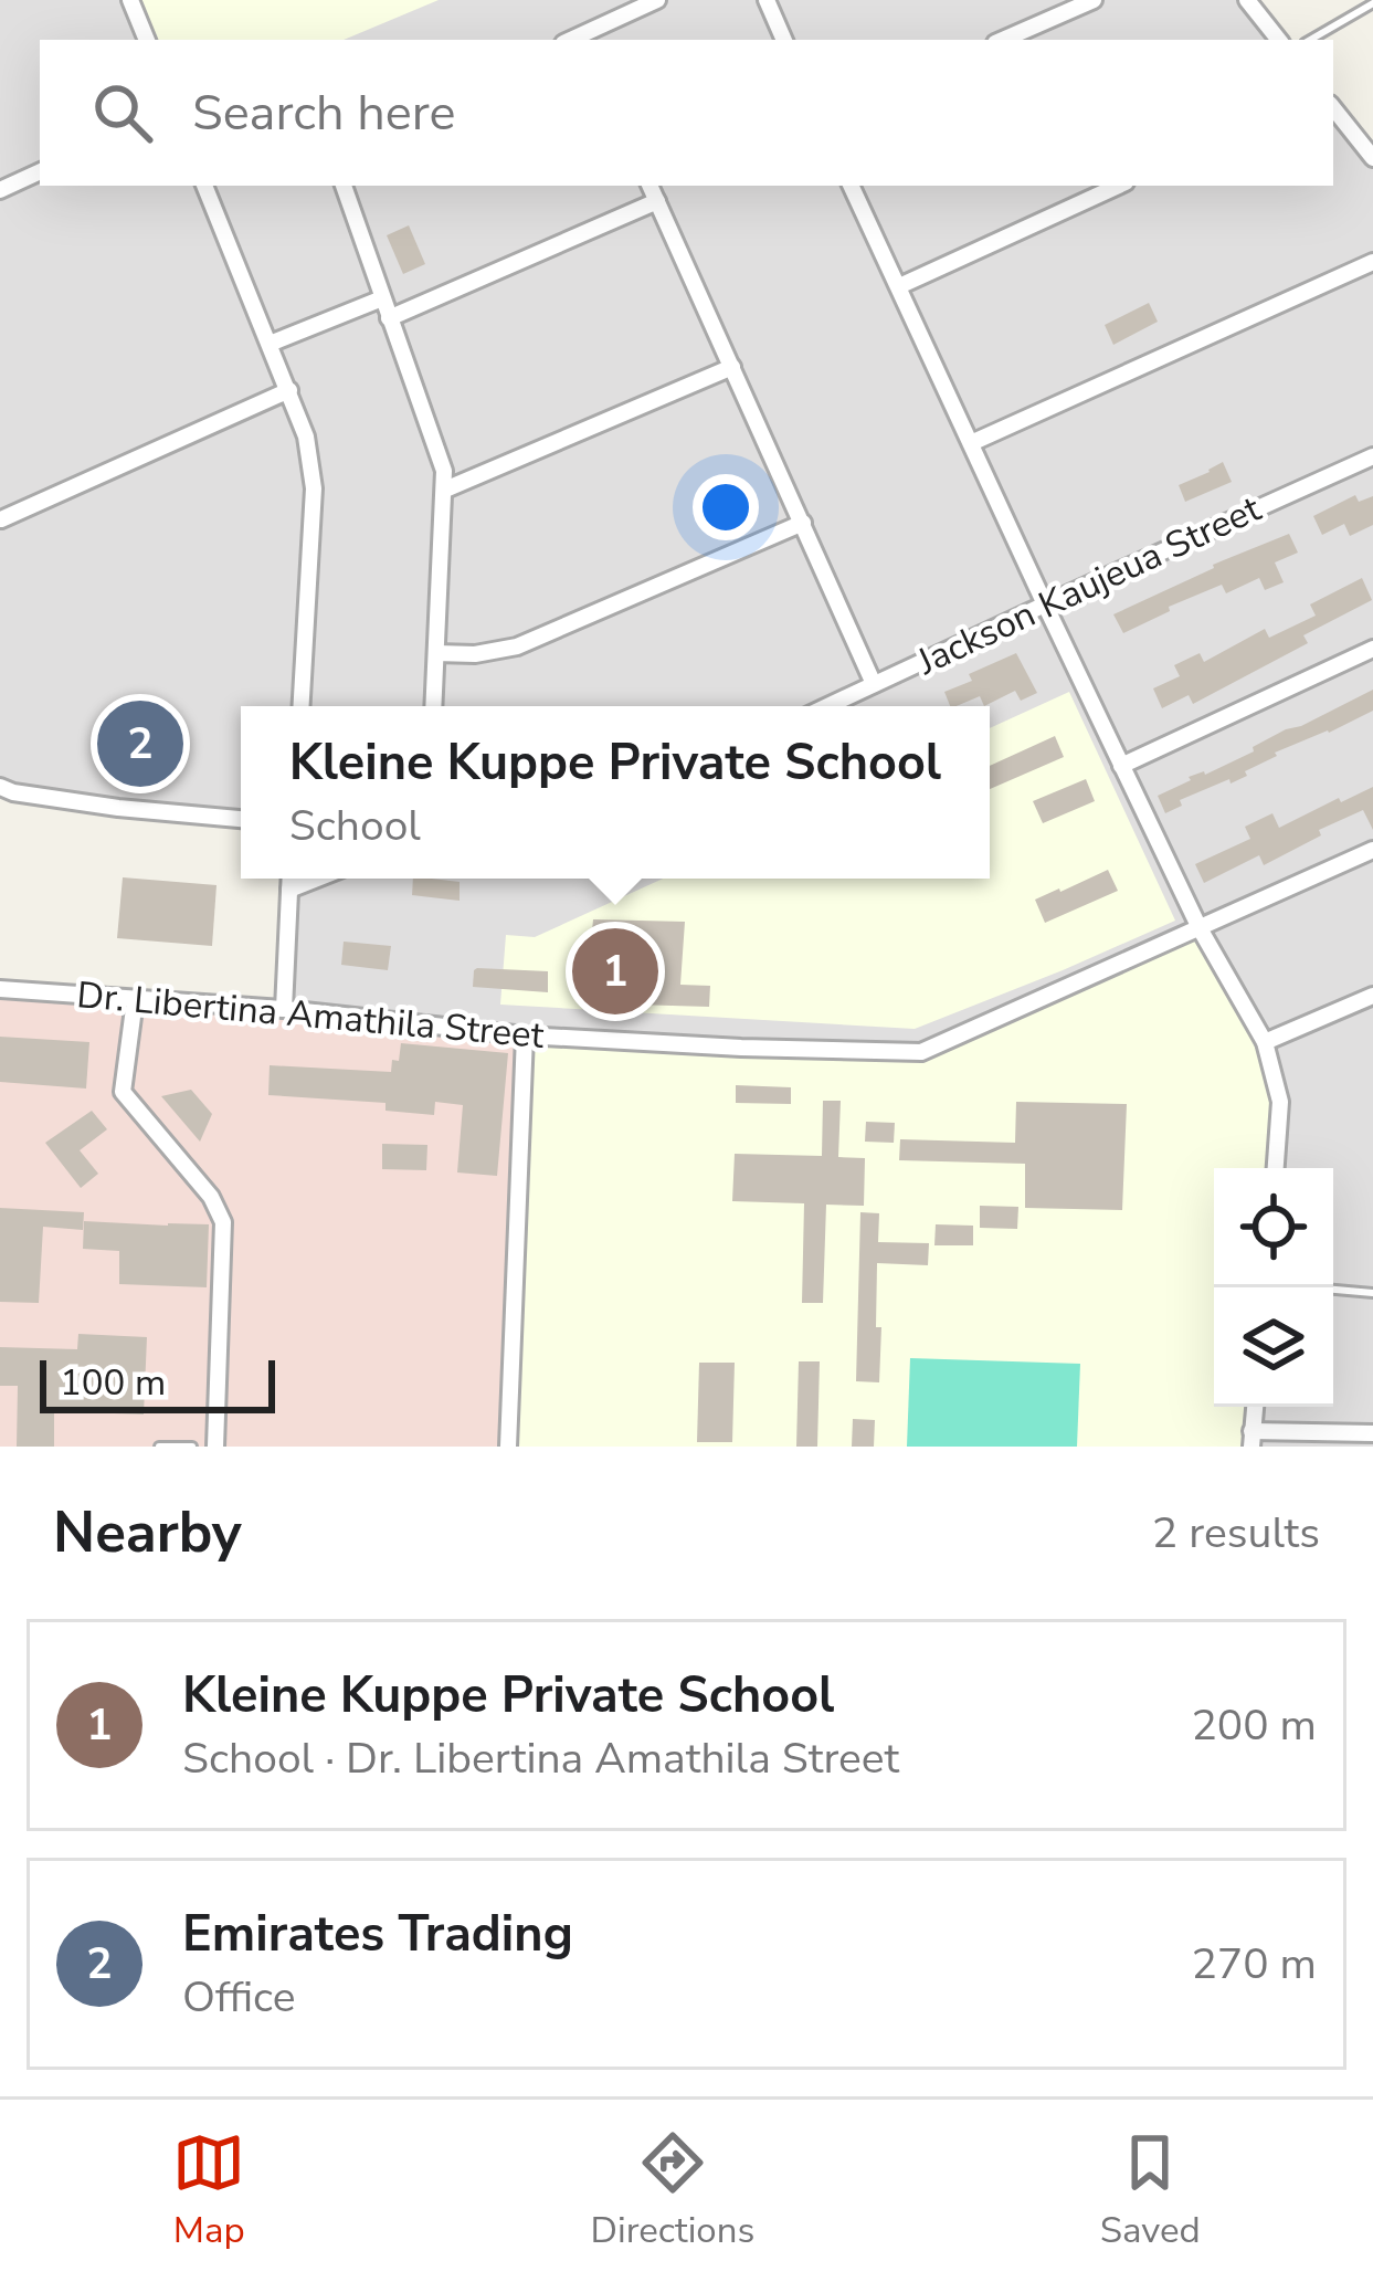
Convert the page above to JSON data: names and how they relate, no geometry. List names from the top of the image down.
{
  "streets": {
    "street": ["Jackson Kaujeua Street", "Dr. Libertina Amathila Street"]
  },
  "scale_bar": "100 m",
  "page": {
    "search": "Search here",
    "pins": ["2", "1"],
    "popup": ["Kleine Kuppe Private School", "School"],
    "scale": "100 m",
    "heading": ["Nearby", "2 results"],
    "list": [
      {
        "mark": "1",
        "name": "Kleine Kuppe Private School",
        "note": "School · Dr. Libertina Amathila Street",
        "value": "200 m"
      },
      {
        "mark": "2",
        "name": "Emirates Trading",
        "note": "Office",
        "value": "270 m"
      }
    ],
    "nav": ["Map", "Directions", "Saved"]
  }
}
